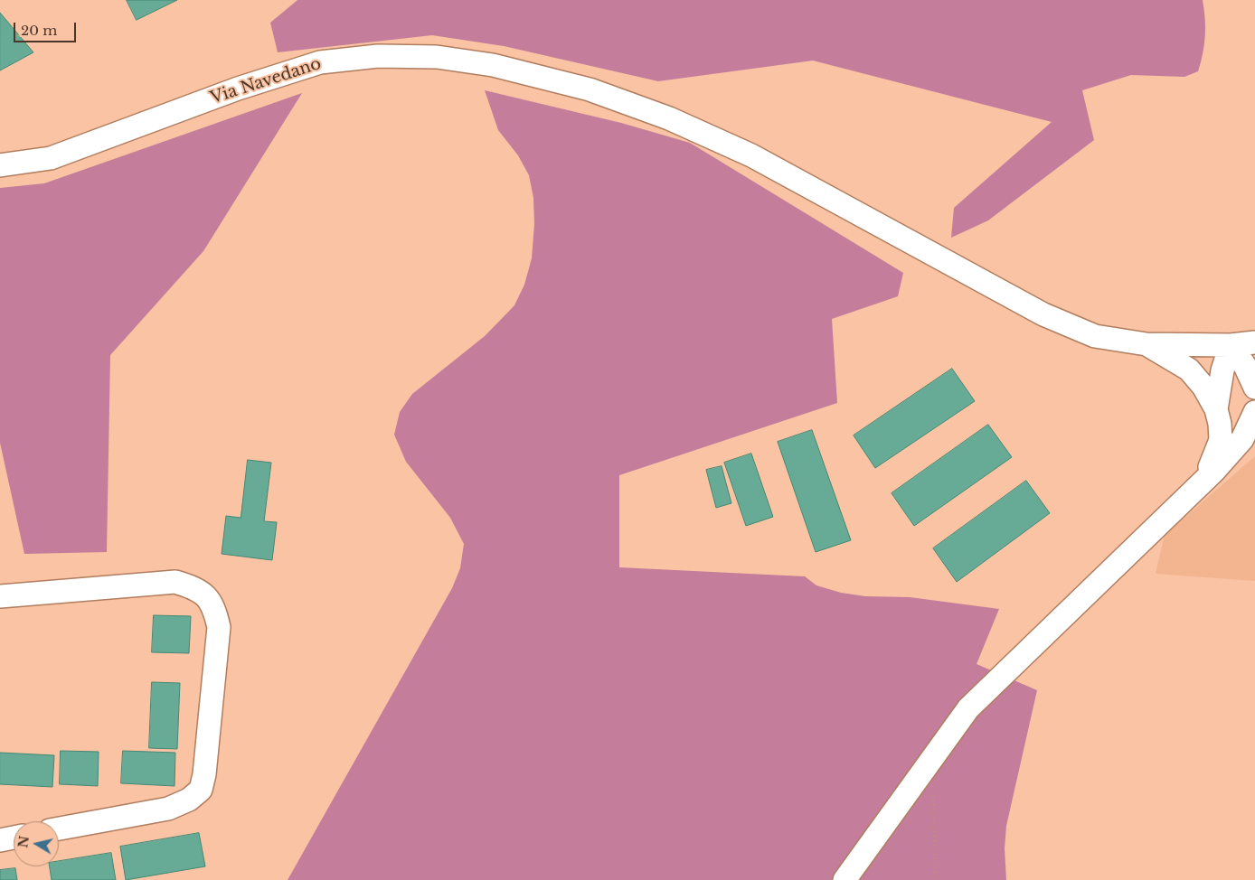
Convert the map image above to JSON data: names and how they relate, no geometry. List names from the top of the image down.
{
  "streets": {
    "street": ["Via Navedano"]
  },
  "scale_bar": "20 m",
  "north": "left"
}
